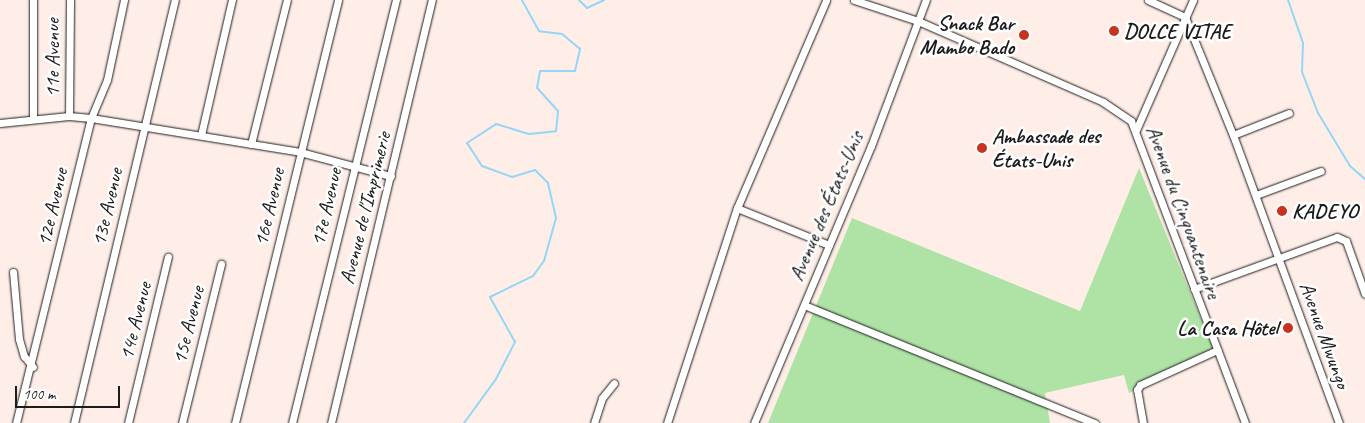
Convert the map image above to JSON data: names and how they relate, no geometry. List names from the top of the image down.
{
  "streets": {
    "street": [
      "11e Avenue",
      "Avenue des États-Unis",
      "12e Avenue",
      "13e Avenue",
      "16e Avenue",
      "17e Avenue",
      "Avenue de l'Imprimerie",
      "Avenue du Cinquantenaire",
      "14e Avenue",
      "15e Avenue",
      "Avenue Mwungo"
    ]
  },
  "crossings": [
    ["Avenue des États-Unis", "Avenue du Cinquantenaire"]
  ],
  "places": [
    "DOLCE VITAE",
    "Snack Bar Mambo Bado",
    "Ambassade des États-Unis",
    "KADEYO",
    "La Casa Hôtel"
  ],
  "scale_bar": "100 m"
}
